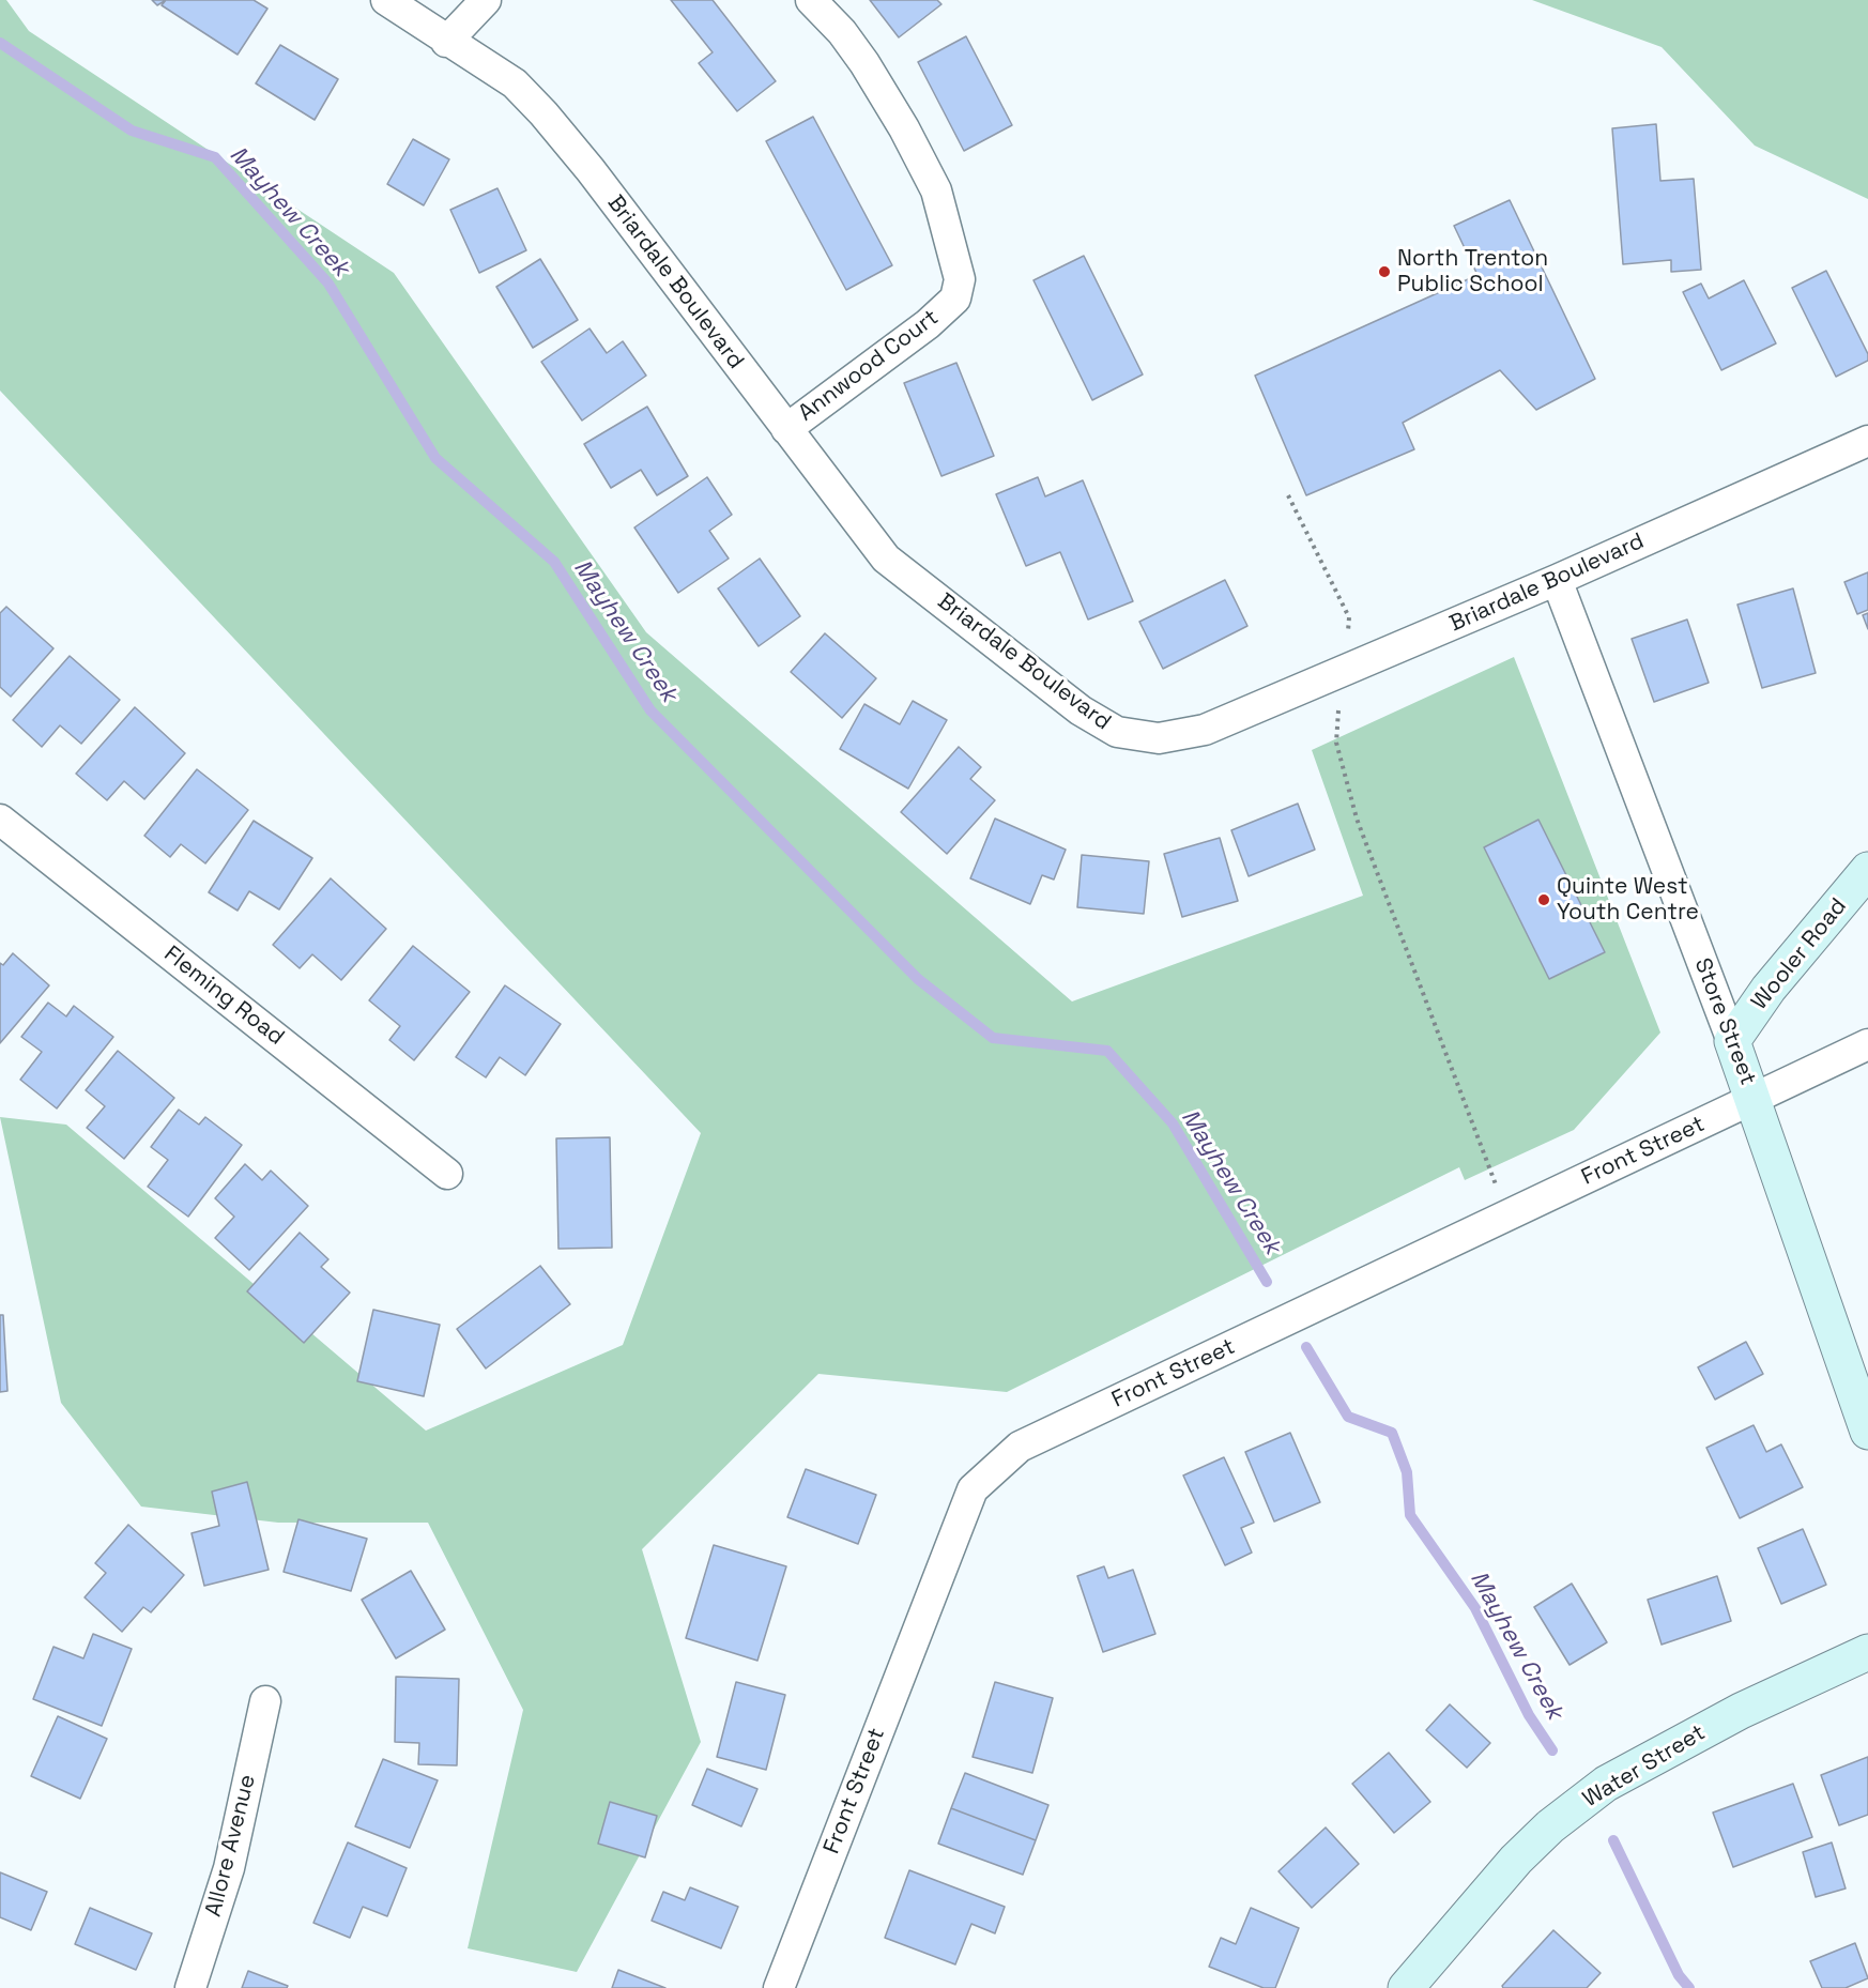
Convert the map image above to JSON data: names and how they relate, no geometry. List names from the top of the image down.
{
  "streets": {
    "street": [
      "Briardale Boulevard",
      "Annwood Court",
      "Wooler Road",
      "Fleming Road",
      "Store Street",
      "Front Street",
      "Water Street",
      "Allore Avenue"
    ]
  },
  "crossings": [
    ["Briardale Boulevard", "Annwood Court"],
    ["Briardale Boulevard", "Store Street"],
    ["Wooler Road", "Store Street"],
    ["Store Street", "Front Street"]
  ],
  "water": ["Mayhew Creek"],
  "places": ["North Trenton Public School", "Quinte West Youth Centre"]
}
